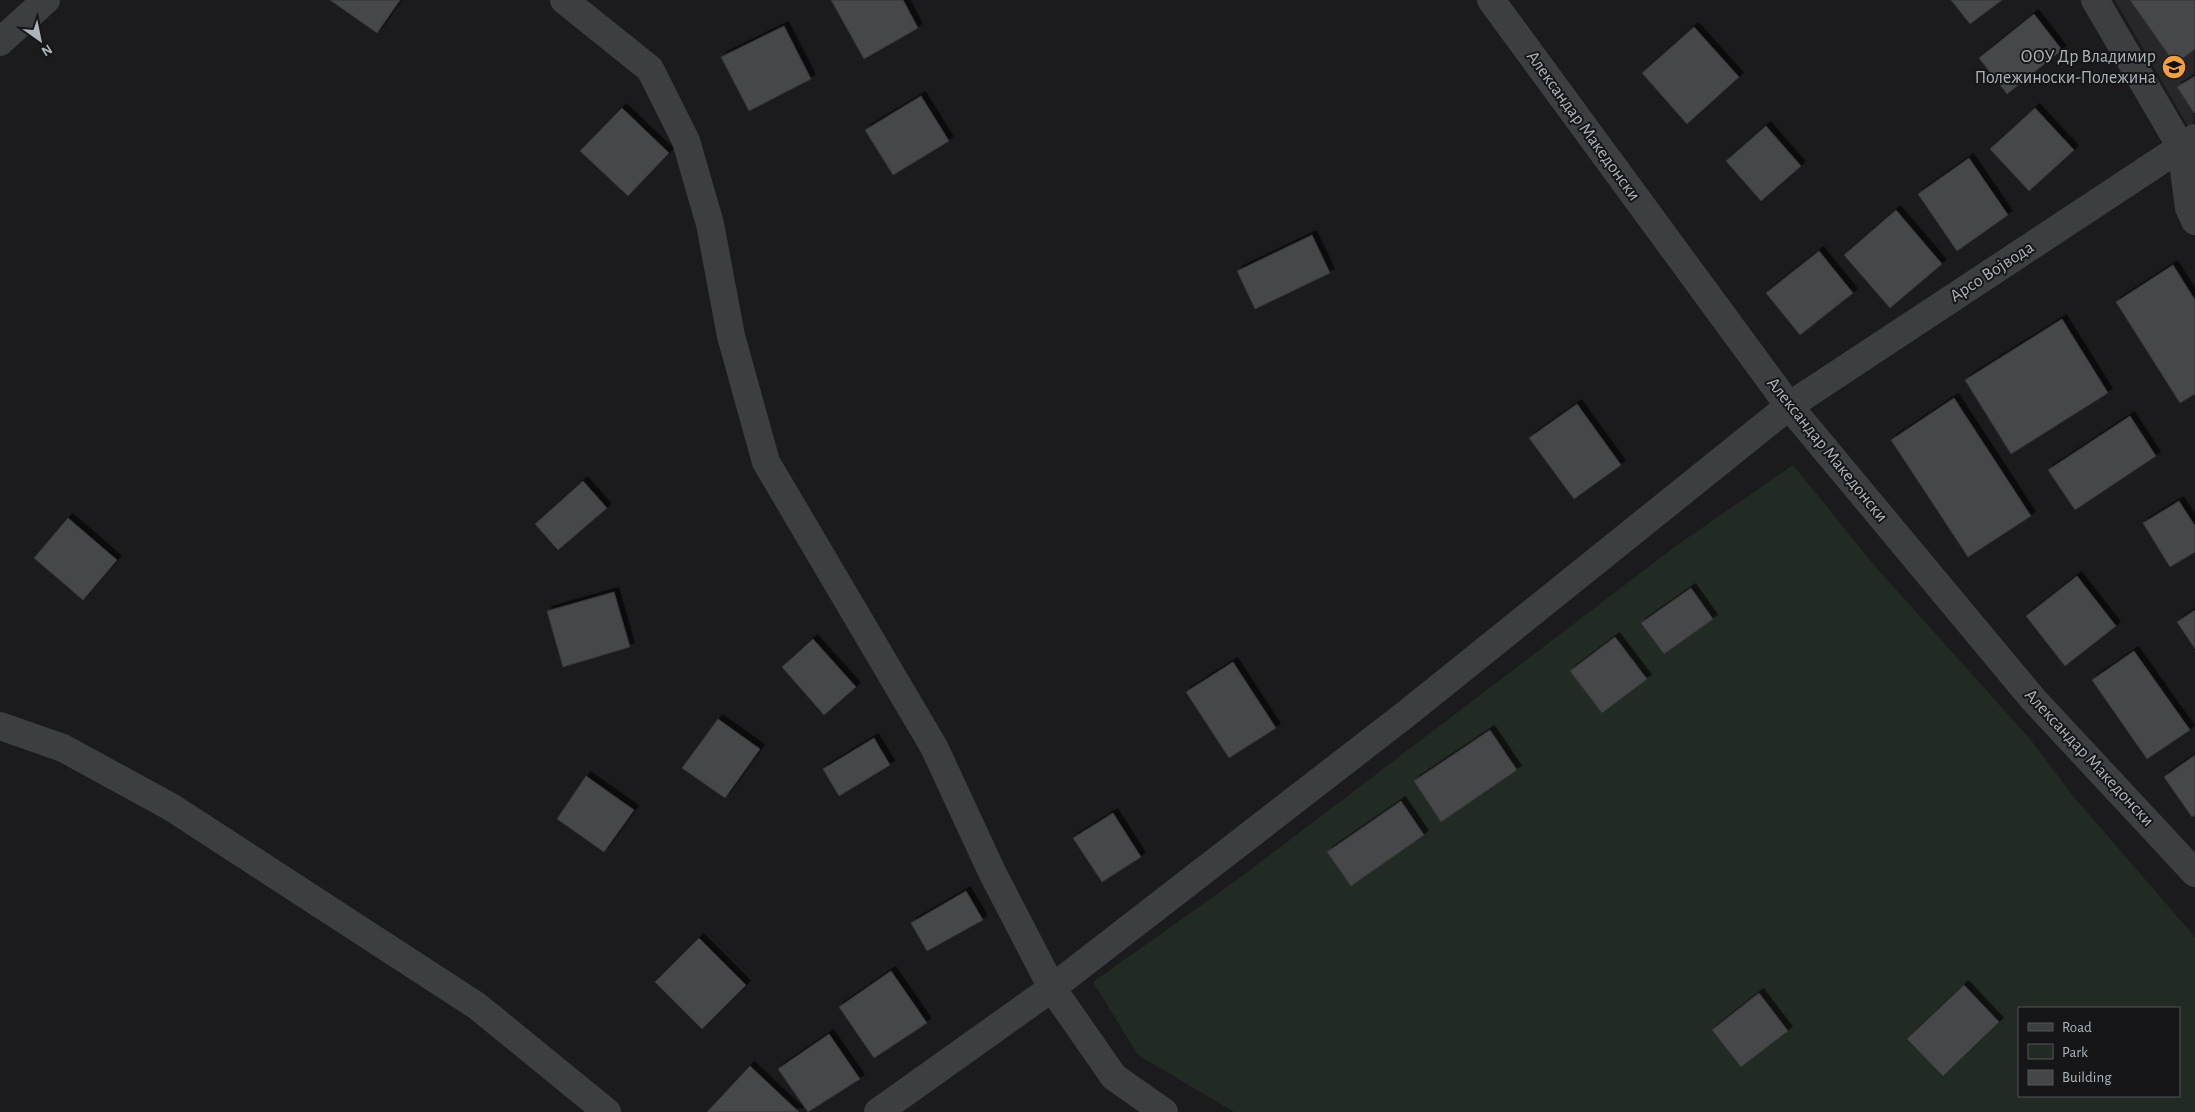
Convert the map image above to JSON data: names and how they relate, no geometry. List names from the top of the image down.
{
  "streets": {
    "street": ["Александар Македонски", "Арсо Војвода"]
  },
  "crossings": [
    ["Александар Македонски", "Арсо Војвода"]
  ],
  "places": {
    "school or university": ["ООУ Др Владимир Полежиноски-Полежина"]
  },
  "legend": ["Road", "Park", "Building"],
  "north": "bottom right"
}
